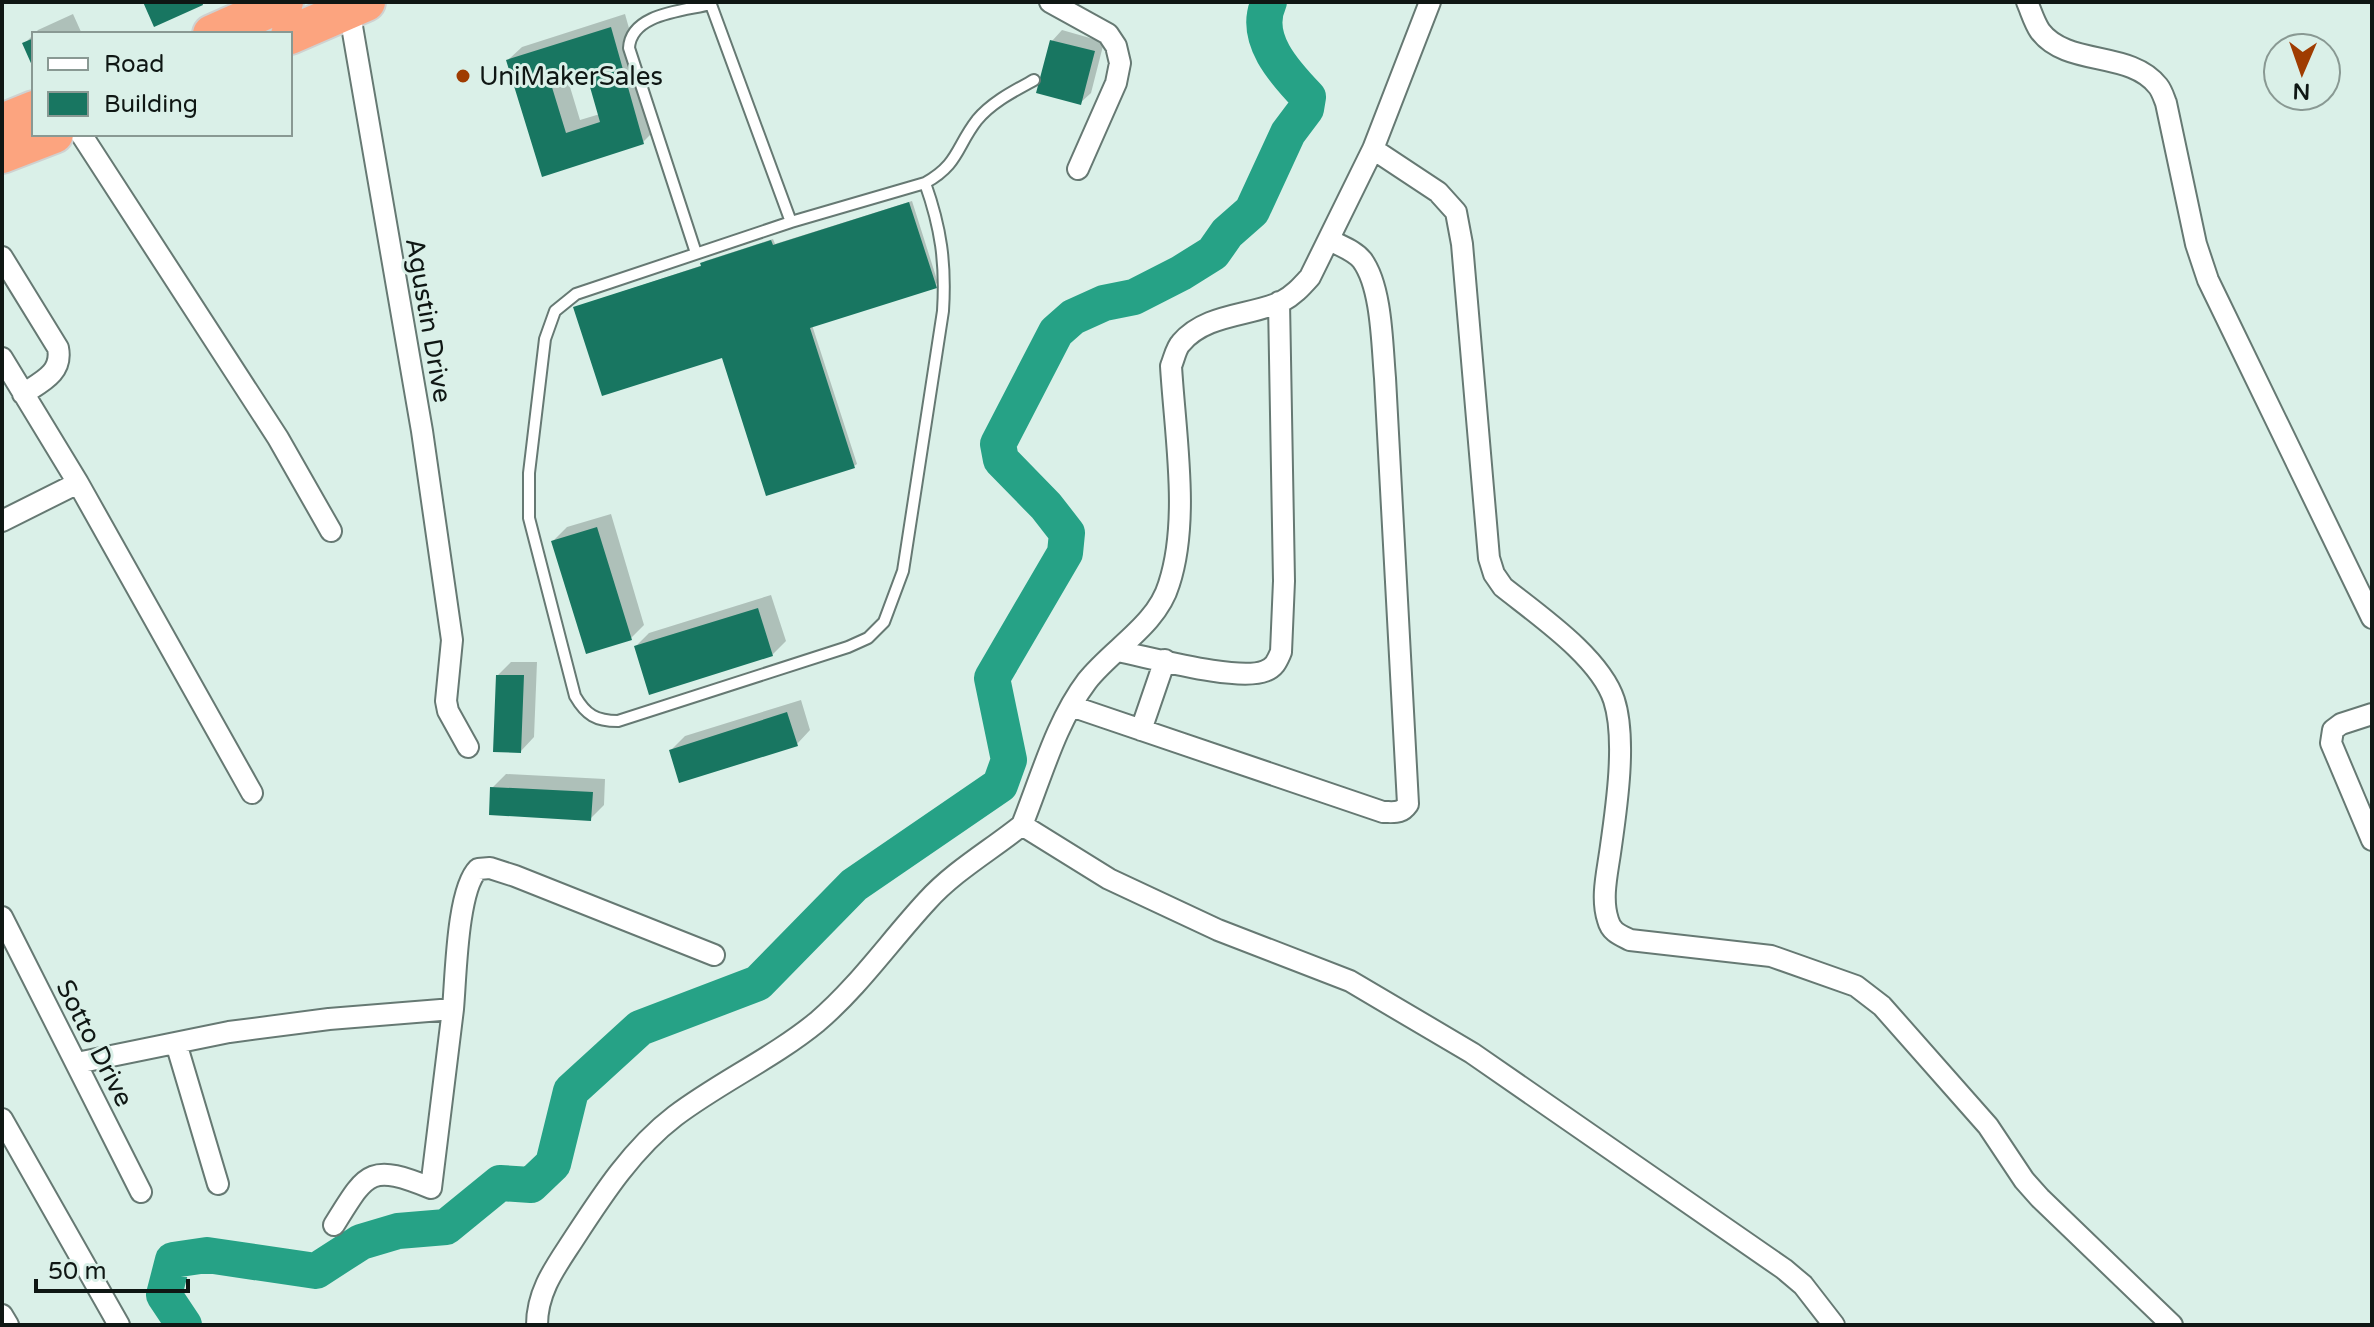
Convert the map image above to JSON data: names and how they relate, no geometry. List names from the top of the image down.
{
  "streets": {
    "street": ["Agustin Drive", "Sotto Drive"]
  },
  "places": ["UniMakerSales"],
  "legend": ["Road", "Building"],
  "scale_bar": "50 m",
  "north": "bottom"
}
